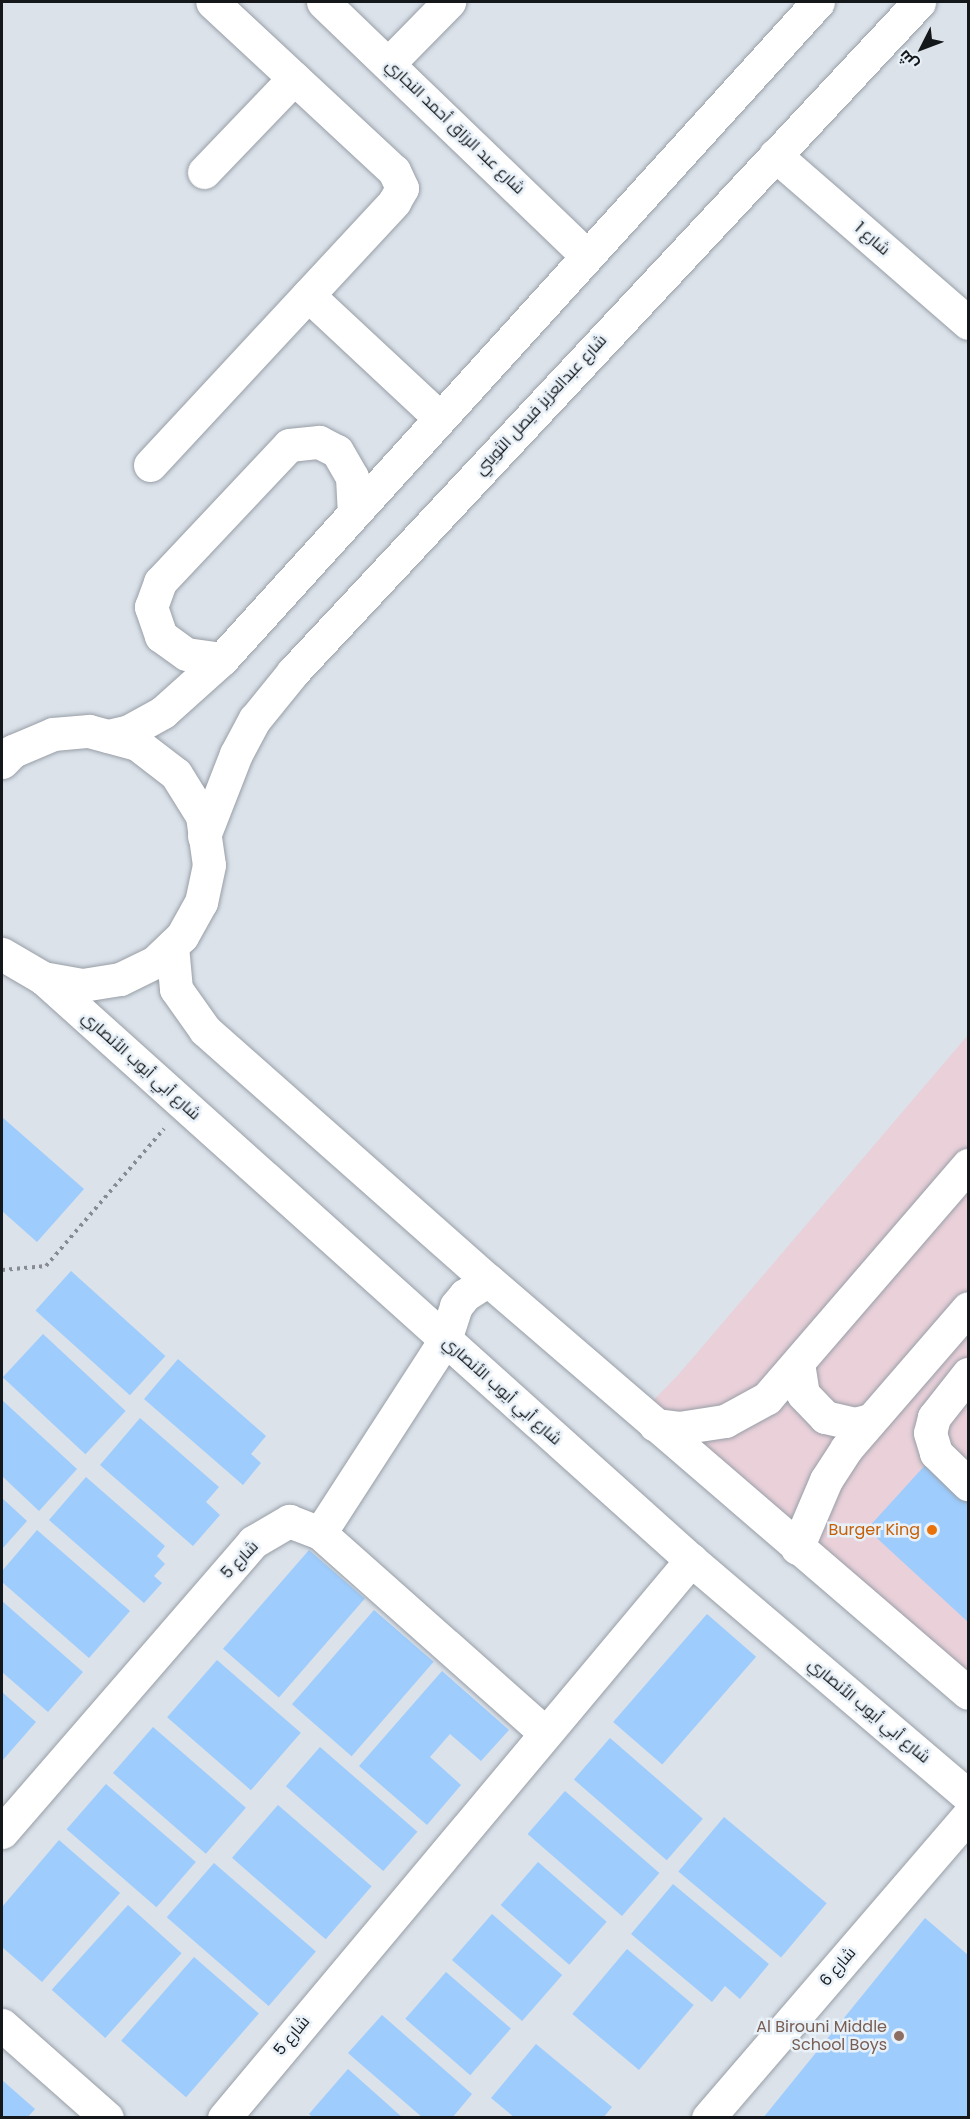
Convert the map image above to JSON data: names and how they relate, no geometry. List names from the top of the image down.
{
  "streets": {
    "street": [
      "شارع عبد الرزاق أحمد النجاري",
      "شارع 1",
      "شارع عبدالعزيز فيصل الثويني",
      "شارع أبي أيوب الأنصاري",
      "شارع 5",
      "شارع 6"
    ]
  },
  "crossings": [
    ["شارع 1", "شارع عبدالعزيز فيصل الثويني"],
    ["شارع أبي أيوب الأنصاري", "شارع 5"]
  ],
  "places": ["Burger King", "Al Birouni Middle School Boys"],
  "north": "bottom left"
}
